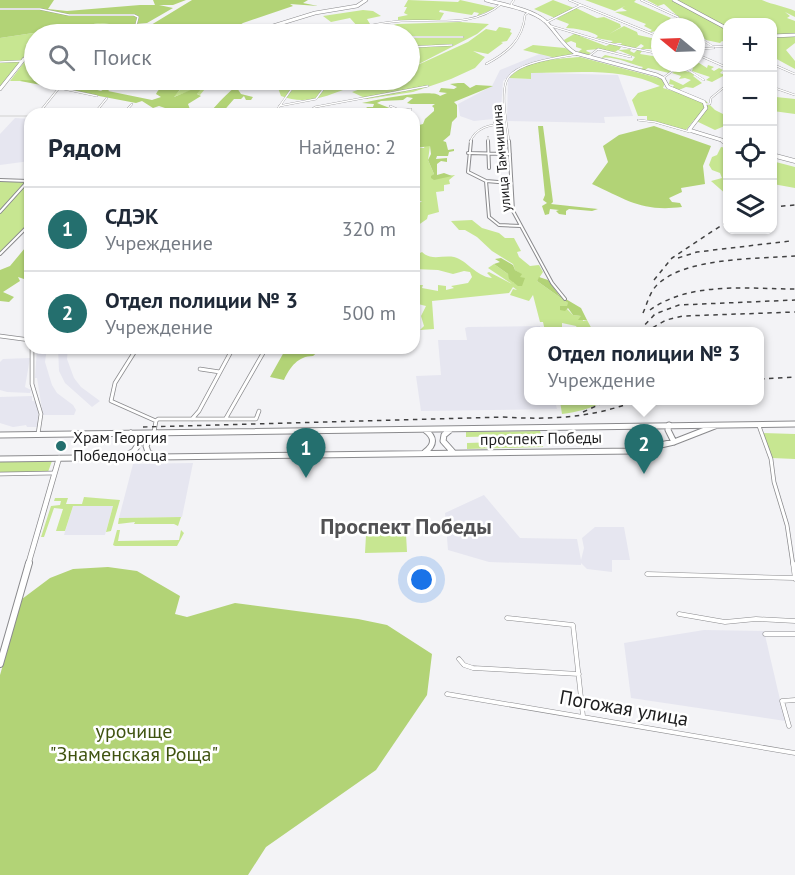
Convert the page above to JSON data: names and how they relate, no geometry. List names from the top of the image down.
{
  "streets": {
    "main road": ["проспект Победы"],
    "street": ["улица Тамчишина", "Погожая улица"]
  },
  "districts": ["Проспект Победы"],
  "parks": ["урочище \"Знаменская Роща\""],
  "places": ["Храм Георгия Победоносца"],
  "north": "left",
  "page": {
    "map_buttons": ["+", "−"],
    "search": "Поиск",
    "heading": ["Рядом", "Найдено: 2"],
    "list": [
      {
        "mark": "1",
        "name": "СДЭК",
        "note": "Учреждение",
        "value": "320 m"
      },
      {
        "mark": "2",
        "name": "Отдел полиции № 3",
        "note": "Учреждение",
        "value": "500 m"
      }
    ],
    "popup": ["Отдел полиции № 3", "Учреждение"],
    "pins": ["2", "1"]
  }
}
